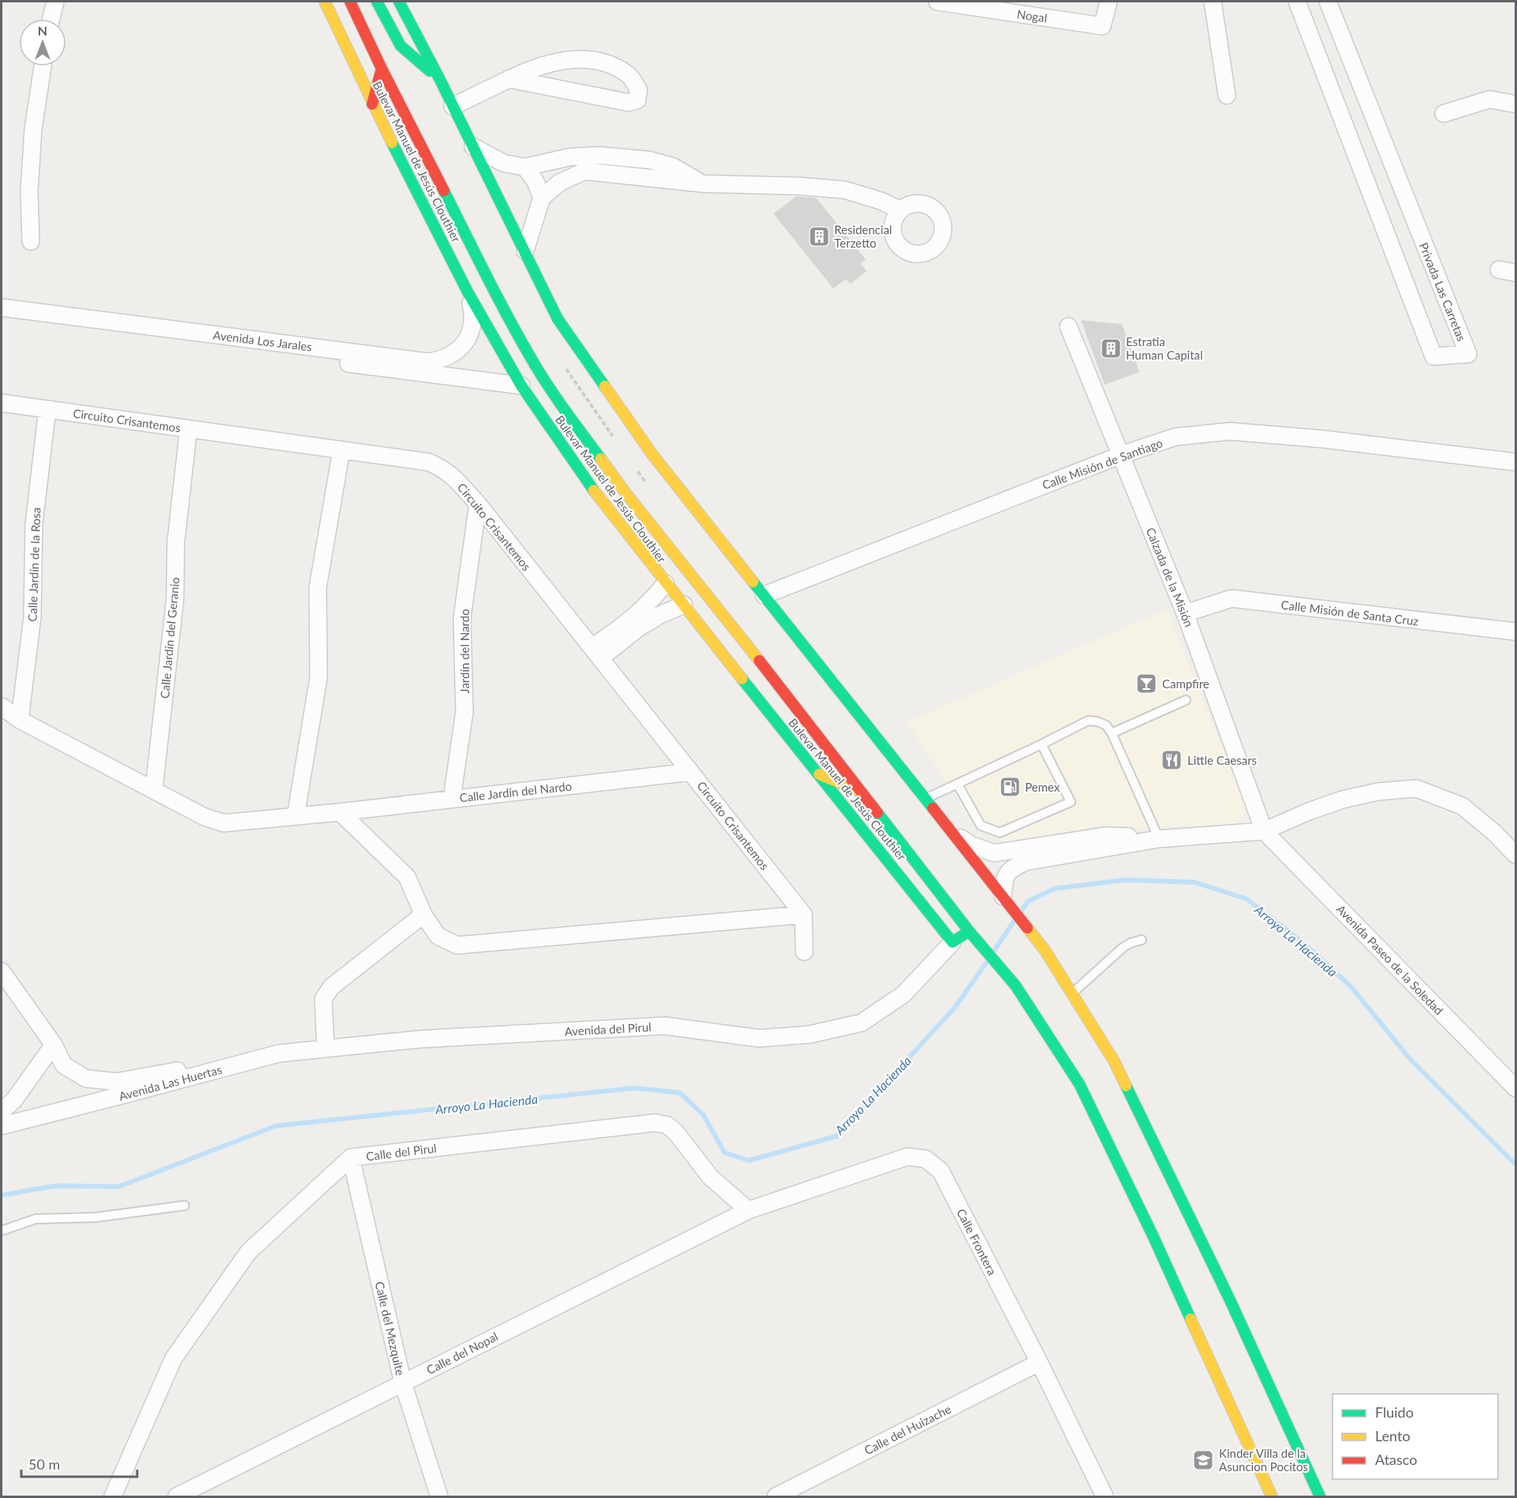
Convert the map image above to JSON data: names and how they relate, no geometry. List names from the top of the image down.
{
  "streets": {
    "main road": ["Bulevar Manuel de Jesús Clouthier"],
    "street": [
      "Nogal",
      "Privada Las Carretas",
      "Avenida Los Jarales",
      "Circuito Crisantemos",
      "Calle Misión de Santiago",
      "Calle Jardín de la Rosa",
      "Calzada de la Misión",
      "Calle Misión de Santa Cruz",
      "Calle Jardín del Geranio",
      "Jardín del Nardo",
      "Calle Jardín del Nardo",
      "Avenida Paseo de la Soledad",
      "Avenida del Pirul",
      "Avenida Las Huertas",
      "Calle del Pirul",
      "Calle Frontera",
      "Calle del Mezquite",
      "Calle del Nopal",
      "Calle del Huizache"
    ]
  },
  "crossings": [
    ["Bulevar Manuel de Jesús Clouthier", "Avenida Los Jarales"],
    ["Bulevar Manuel de Jesús Clouthier", "Avenida del Pirul"],
    ["Circuito Crisantemos", "Calle Jardín de la Rosa"],
    ["Circuito Crisantemos", "Calle Jardín del Geranio"],
    ["Circuito Crisantemos", "Jardín del Nardo"],
    ["Circuito Crisantemos", "Calle Jardín del Nardo"],
    ["Calle Misión de Santiago", "Calzada de la Misión"],
    ["Calzada de la Misión", "Calle Misión de Santa Cruz"],
    ["Calzada de la Misión", "Avenida Paseo de la Soledad"],
    ["Jardín del Nardo", "Calle Jardín del Nardo"],
    ["Avenida del Pirul", "Avenida Las Huertas"],
    ["Calle del Pirul", "Calle Frontera"],
    ["Calle del Pirul", "Calle del Mezquite"],
    ["Calle del Pirul", "Calle del Nopal"],
    ["Calle Frontera", "Calle del Nopal"],
    ["Calle Frontera", "Calle del Huizache"],
    ["Calle del Mezquite", "Calle del Nopal"]
  ],
  "water": ["Arroyo La Hacienda"],
  "places": {
    "building": ["Residencial Terzetto", "Estratia Human Capital"],
    "bar": ["Campfire"],
    "restaurant": ["Little Caesars"],
    "fuel station": ["Pemex"],
    "school or university": ["Kinder Villa de la Asuncion Pocitos"]
  },
  "legend": ["Fluido", "Lento", "Atasco"],
  "scale_bar": "50 m",
  "north": "top"
}
